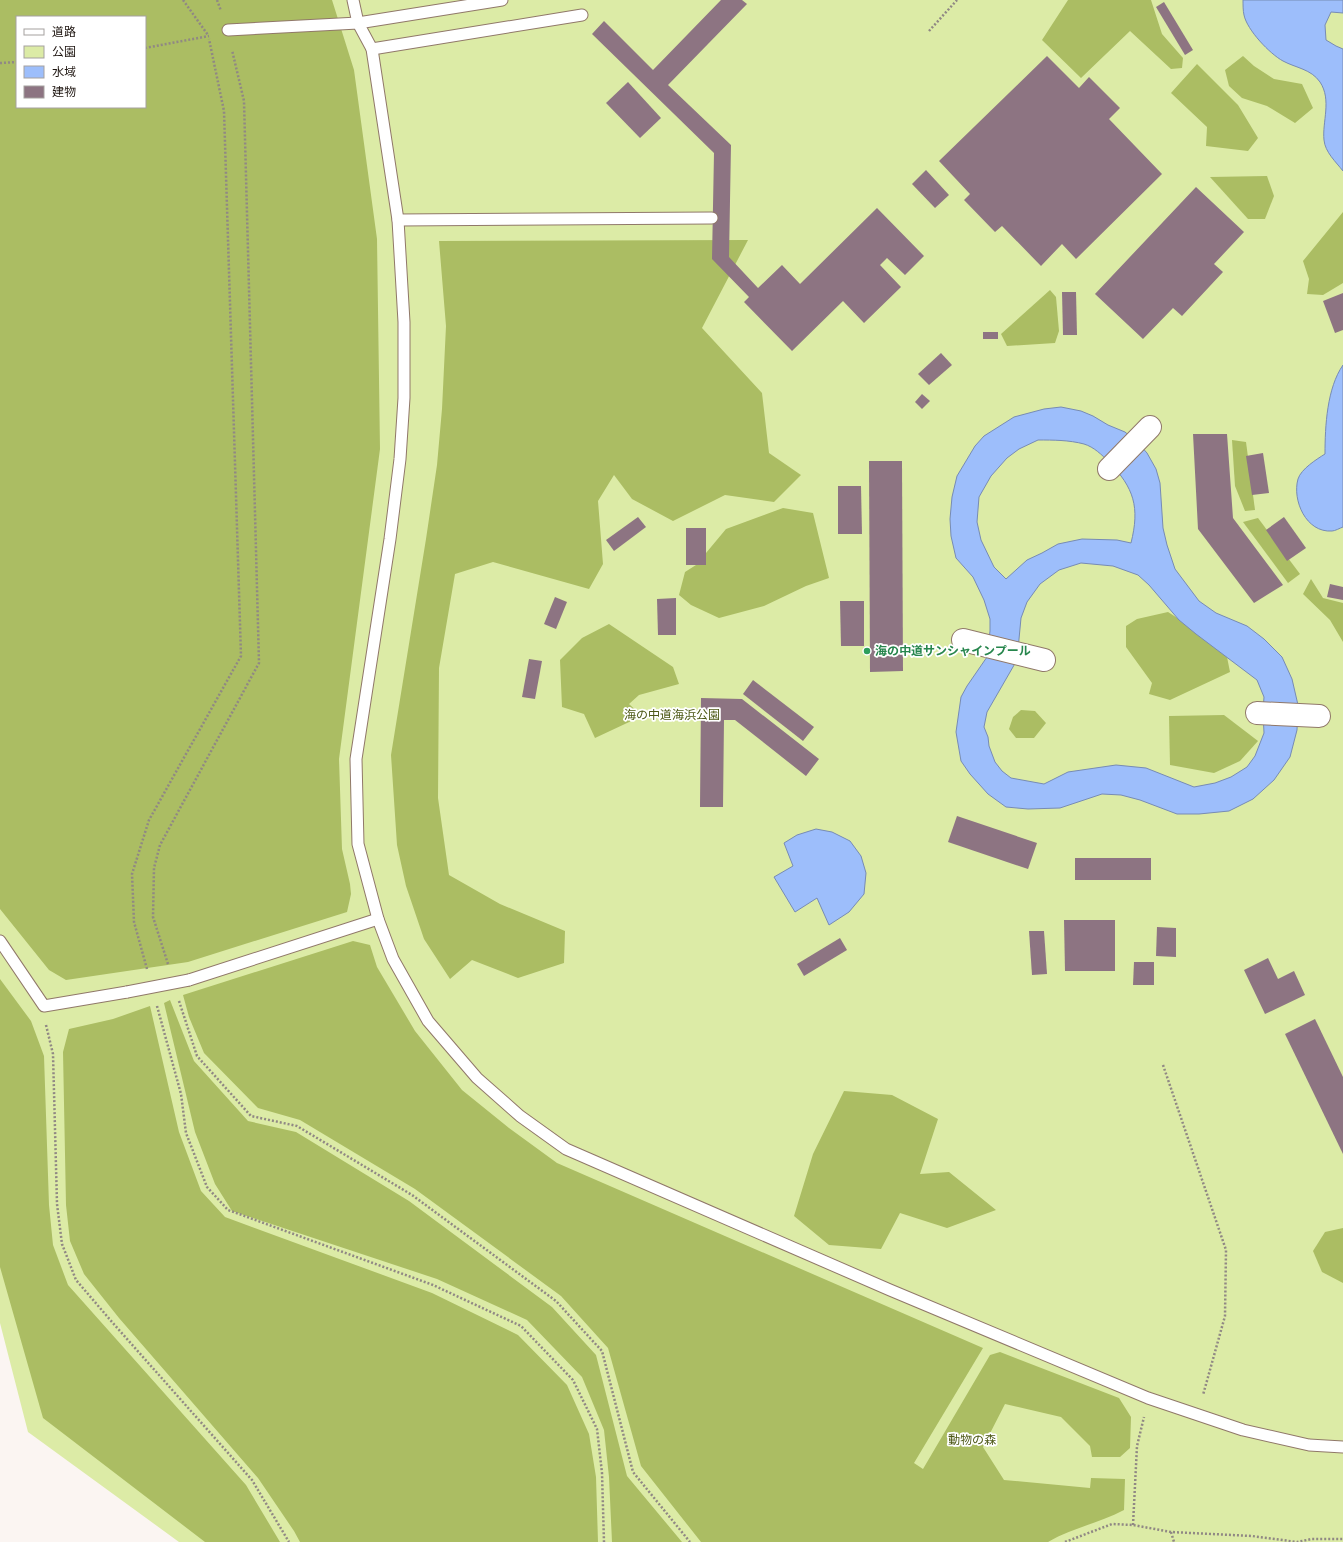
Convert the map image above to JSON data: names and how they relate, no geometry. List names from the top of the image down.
{
  "parks": ["海の中道海浜公園", "動物の森"],
  "places": ["海の中道サンシャインプール"],
  "legend": [
    "道路",
    "公園",
    "水域",
    "建物"
  ]
}
